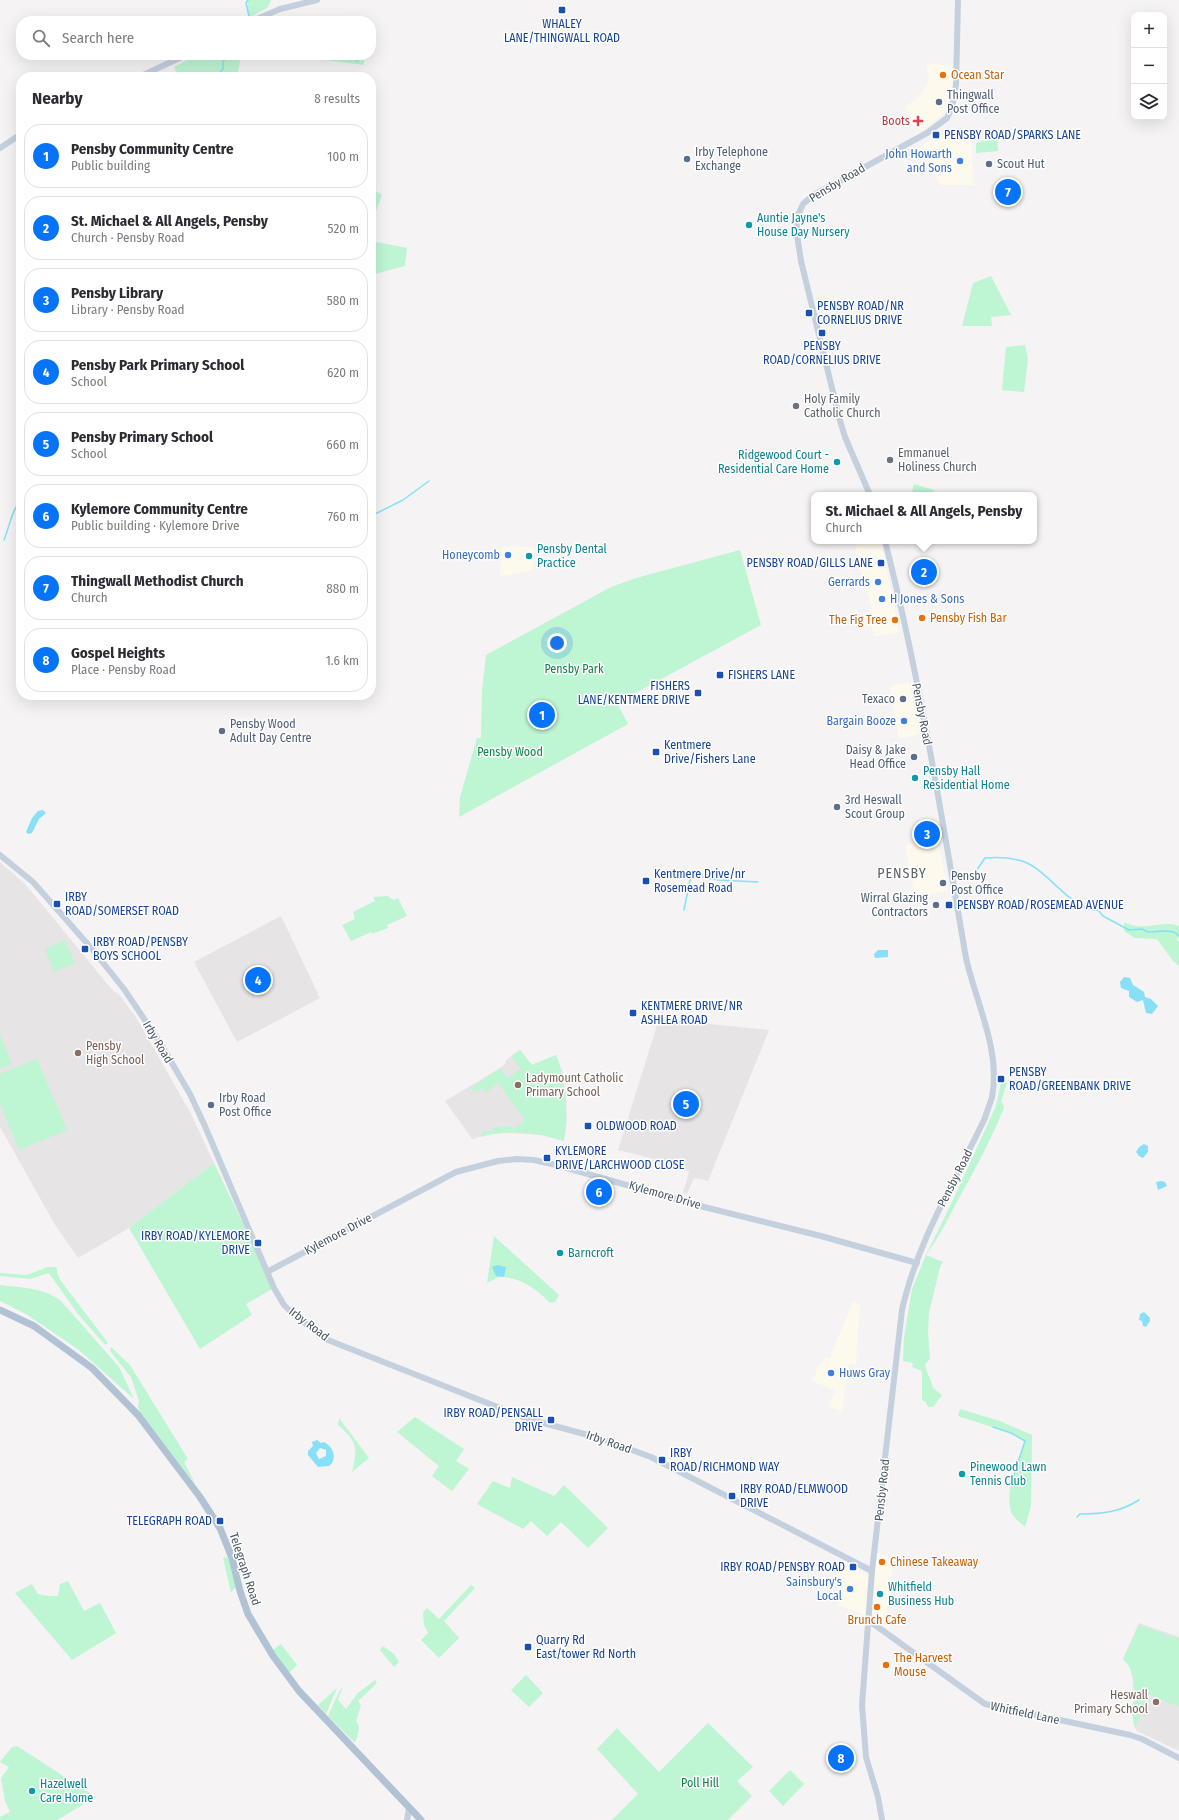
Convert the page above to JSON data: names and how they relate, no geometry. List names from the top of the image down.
{
  "streets": {
    "main road": ["Telegraph Road"],
    "street": [
      "Pensby Road",
      "Irby Road",
      "Kylemore Drive",
      "Whitfield Lane"
    ]
  },
  "crossings": [
    ["Pensby Road", "Irby Road"],
    ["Pensby Road", "Kylemore Drive"],
    ["Pensby Road", "Whitfield Lane"],
    ["Irby Road", "Kylemore Drive"]
  ],
  "districts": ["PENSBY"],
  "parks": ["Pensby Park", "Pensby Wood", "Poll Hill"],
  "places": {
    "transit": [
      "WHALEY LANE/THINGWALL ROAD",
      "PENSBY ROAD/SPARKS LANE",
      "PENSBY ROAD/NR CORNELIUS DRIVE",
      "PENSBY ROAD/CORNELIUS DRIVE",
      "PENSBY ROAD/GILLS LANE",
      "FISHERS LANE",
      "FISHERS LANE/KENTMERE DRIVE",
      "Kentmere Drive/Fishers Lane",
      "Kentmere Drive/nr Rosemead Road",
      "IRBY ROAD/SOMERSET ROAD",
      "PENSBY ROAD/ROSEMEAD AVENUE",
      "IRBY ROAD/PENSBY BOYS SCHOOL",
      "KENTMERE DRIVE/NR ASHLEA ROAD",
      "PENSBY ROAD/GREENBANK DRIVE",
      "OLDWOOD ROAD",
      "KYLEMORE DRIVE/LARCHWOOD CLOSE",
      "IRBY ROAD/KYLEMORE DRIVE",
      "IRBY ROAD/PENSALL DRIVE",
      "IRBY ROAD/RICHMOND WAY",
      "IRBY ROAD/ELMWOOD DRIVE",
      "TELEGRAPH ROAD",
      "IRBY ROAD/PENSBY ROAD",
      "Quarry Rd East/tower Rd North"
    ],
    "other": [
      "Ocean Star",
      "Thingwall Post Office",
      "Irby Telephone Exchange",
      "John Howarth and Sons",
      "Scout Hut",
      "Auntie Jayne's House Day Nursery",
      "Holy Family Catholic Church",
      "Emmanuel Holiness Church",
      "Ridgewood Court - Residential Care Home",
      "Honeycomb",
      "Pensby Dental Practice",
      "Gerrards",
      "H Jones & Sons",
      "Pensby Fish Bar",
      "The Fig Tree",
      "Texaco",
      "Bargain Booze",
      "Pensby Wood Adult Day Centre",
      "Daisy & Jake Head Office",
      "Pensby Hall Residential Home",
      "3rd Heswall Scout Group",
      "Pensby Post Office",
      "Wirral Glazing Contractors",
      "Pensby High School",
      "Ladymount Catholic Primary School",
      "Irby Road Post Office",
      "Barncroft",
      "Huws Gray",
      "Pinewood Lawn Tennis Club",
      "Chinese Takeaway",
      "Sainsbury's Local",
      "Whitfield Business Hub",
      "Brunch Cafe",
      "The Harvest Mouse",
      "Heswall Primary School",
      "Hazelwell Care Home"
    ],
    "health": ["Boots"]
  },
  "page": {
    "map_buttons": ["+", "−"],
    "search": "Search here",
    "heading": ["Nearby", "8 results"],
    "list": [
      {
        "mark": "1",
        "name": "Pensby Community Centre",
        "note": "Public building",
        "value": "100 m"
      },
      {
        "mark": "2",
        "name": "St. Michael & All Angels, Pensby",
        "note": "Church · Pensby Road",
        "value": "520 m"
      },
      {
        "mark": "3",
        "name": "Pensby Library",
        "note": "Library · Pensby Road",
        "value": "580 m"
      },
      {
        "mark": "4",
        "name": "Pensby Park Primary School",
        "note": "School",
        "value": "620 m"
      },
      {
        "mark": "5",
        "name": "Pensby Primary School",
        "note": "School",
        "value": "660 m"
      },
      {
        "mark": "6",
        "name": "Kylemore Community Centre",
        "note": "Public building · Kylemore Drive",
        "value": "760 m"
      },
      {
        "mark": "7",
        "name": "Thingwall Methodist Church",
        "note": "Church",
        "value": "880 m"
      },
      {
        "mark": "8",
        "name": "Gospel Heights",
        "note": "Place · Pensby Road",
        "value": "1.6 km"
      }
    ],
    "pins": [
      "7",
      "2",
      "1",
      "3",
      "4",
      "5",
      "6",
      "8"
    ],
    "popup": ["St. Michael & All Angels, Pensby", "Church"]
  }
}
